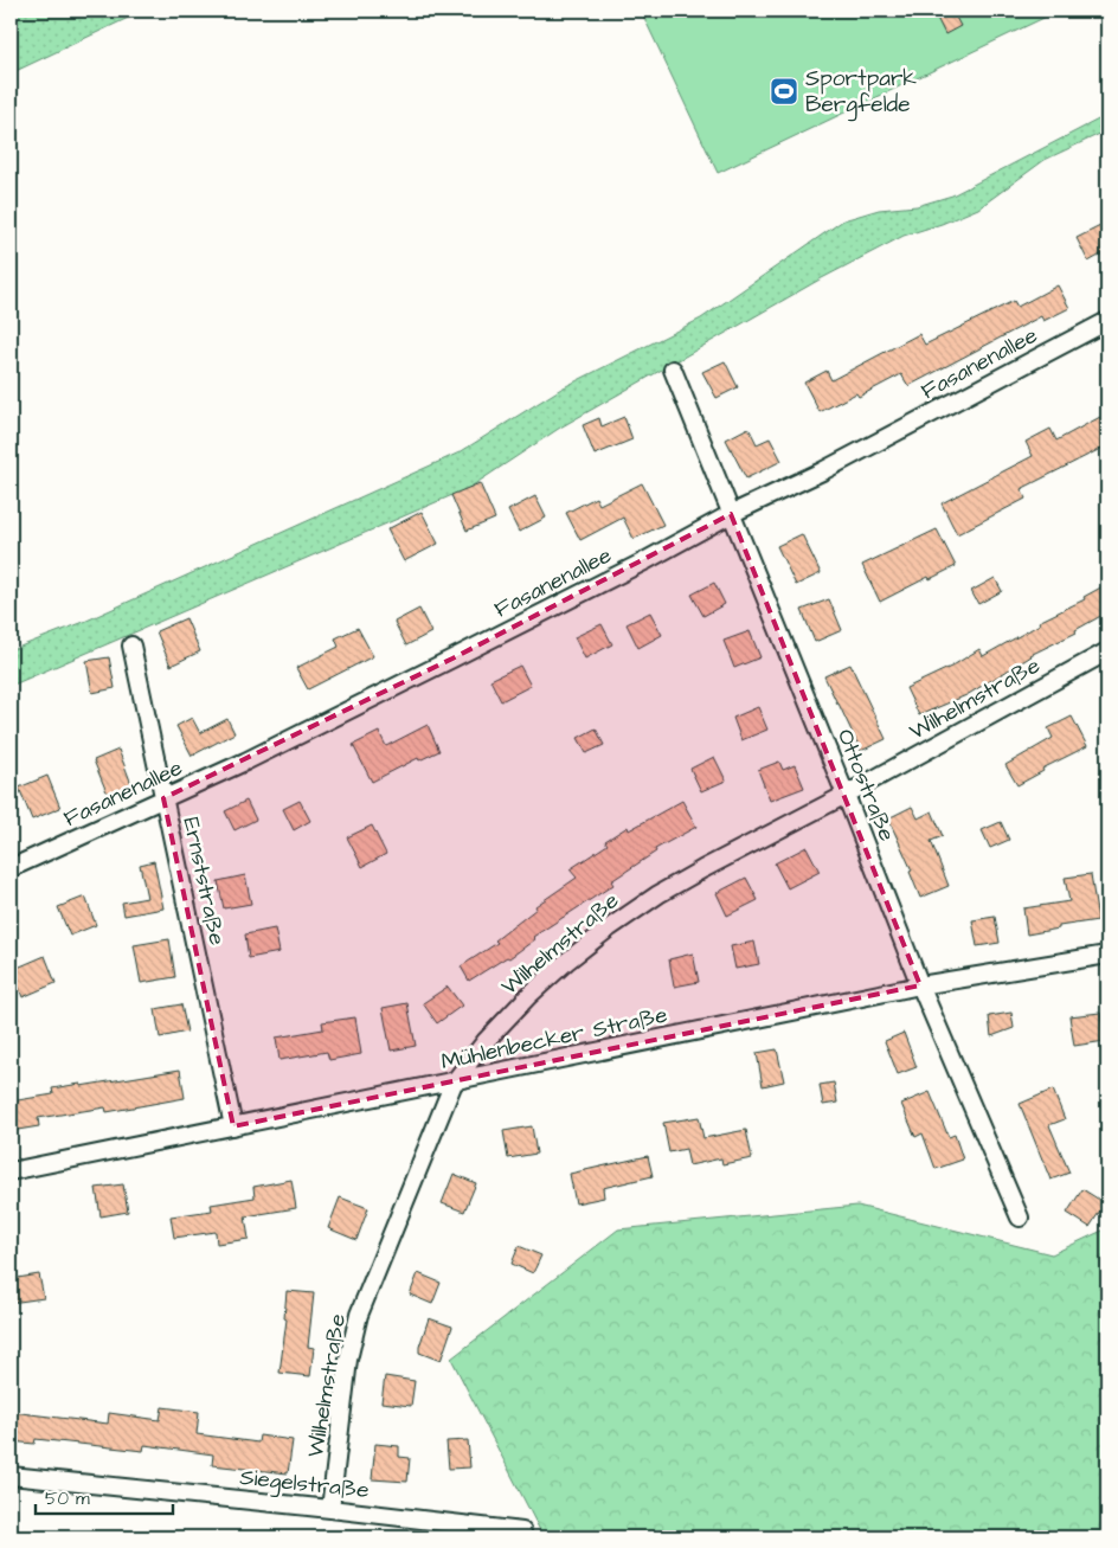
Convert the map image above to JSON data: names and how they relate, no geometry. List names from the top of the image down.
{
  "streets": {
    "street": [
      "Fasanenallee",
      "Wilhelmstraße",
      "Ottostraße",
      "Ernststraße",
      "Mühlenbecker Straße",
      "Siegelstraße"
    ]
  },
  "crossings": [
    ["Fasanenallee", "Ottostraße"],
    ["Fasanenallee", "Ernststraße"],
    ["Wilhelmstraße", "Ottostraße"],
    ["Wilhelmstraße", "Mühlenbecker Straße"],
    ["Wilhelmstraße", "Siegelstraße"],
    ["Ottostraße", "Mühlenbecker Straße"],
    ["Ernststraße", "Mühlenbecker Straße"]
  ],
  "places": {
    "sports": ["Sportpark Bergfelde"]
  },
  "scale_bar": "50 m"
}
